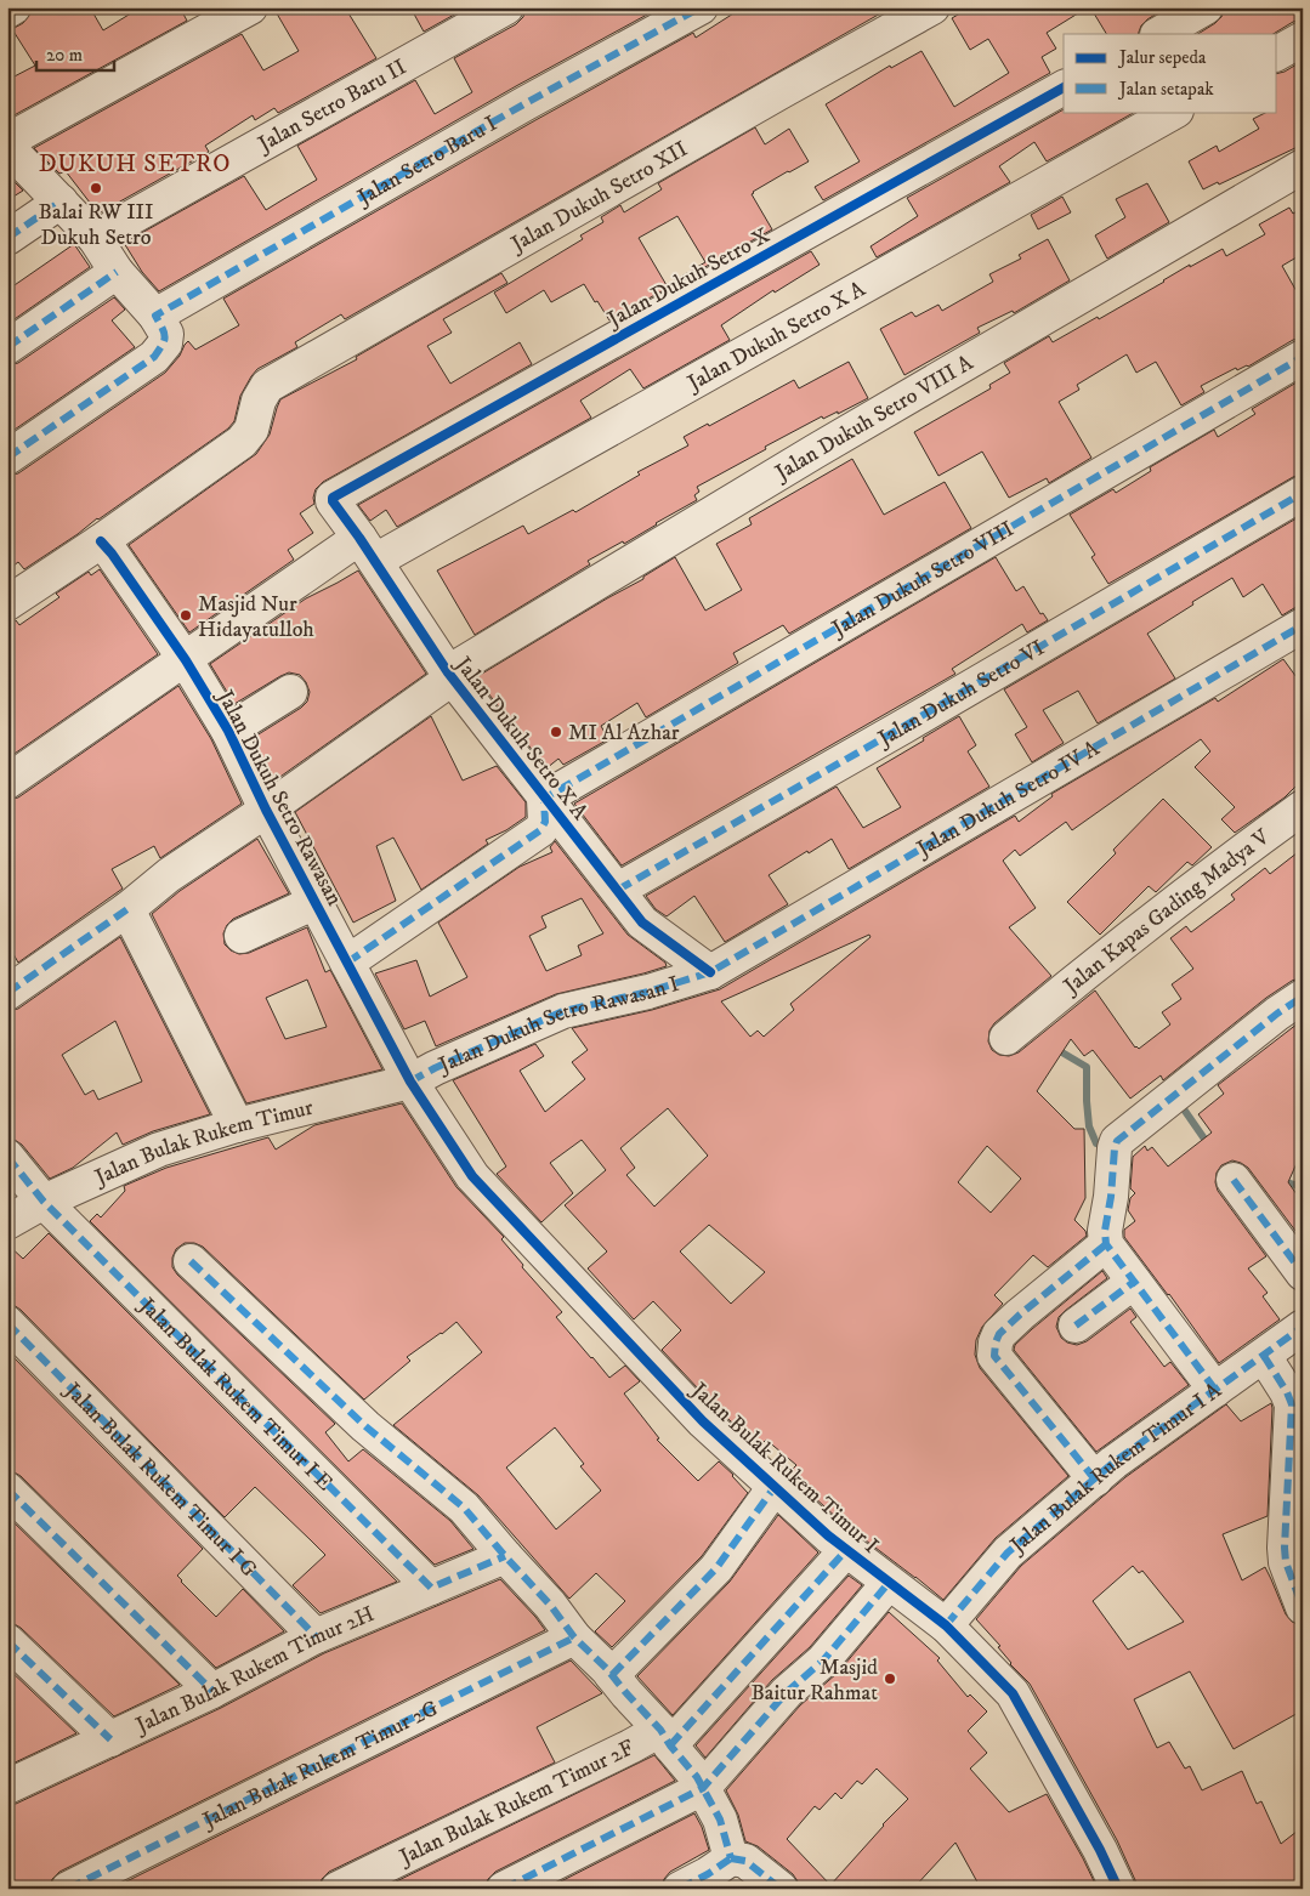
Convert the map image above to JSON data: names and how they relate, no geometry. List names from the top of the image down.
{
  "streets": {
    "street": [
      "Jalan Setro Baru II",
      "Jalan Setro Baru I",
      "Jalan Dukuh Setro XII",
      "Jalan Dukuh Setro X",
      "Jalan Dukuh Setro X A",
      "Jalan Dukuh Setro VIII A",
      "Jalan Dukuh Setro VIII",
      "Jalan Dukuh Setro VI",
      "Jalan Dukuh Setro Rawasan",
      "Jalan Dukuh Setro IV A",
      "Jalan Kapas Gading Madya V",
      "Jalan Dukuh Setro Rawasan I",
      "Jalan Bulak Rukem Timur",
      "Jalan Bulak Rukem Timur I E",
      "Jalan Bulak Rukem Timur I",
      "Jalan Bulak Rukem Timur I A",
      "Jalan Bulak Rukem Timur I G",
      "Jalan Bulak Rukem Timur 2H",
      "Jalan Bulak Rukem Timur 2G",
      "Jalan Bulak Rukem Timur 2F"
    ]
  },
  "crossings": [
    ["Jalan Dukuh Setro XII", "Jalan Dukuh Setro Rawasan"],
    ["Jalan Dukuh Setro X", "Jalan Dukuh Setro X A"],
    ["Jalan Dukuh Setro X A", "Jalan Dukuh Setro VIII A"],
    ["Jalan Dukuh Setro X A", "Jalan Dukuh Setro VIII"],
    ["Jalan Dukuh Setro X A", "Jalan Dukuh Setro VI"],
    ["Jalan Dukuh Setro X A", "Jalan Dukuh Setro IV A"],
    ["Jalan Dukuh Setro X A", "Jalan Dukuh Setro Rawasan I"],
    ["Jalan Dukuh Setro VIII A", "Jalan Dukuh Setro Rawasan"],
    ["Jalan Dukuh Setro Rawasan", "Jalan Dukuh Setro Rawasan I"],
    ["Jalan Dukuh Setro Rawasan", "Jalan Bulak Rukem Timur"],
    ["Jalan Dukuh Setro Rawasan", "Jalan Bulak Rukem Timur I"],
    ["Jalan Dukuh Setro IV A", "Jalan Dukuh Setro Rawasan I"],
    ["Jalan Dukuh Setro Rawasan I", "Jalan Bulak Rukem Timur"],
    ["Jalan Dukuh Setro Rawasan I", "Jalan Bulak Rukem Timur I"],
    ["Jalan Bulak Rukem Timur", "Jalan Bulak Rukem Timur I E"],
    ["Jalan Bulak Rukem Timur", "Jalan Bulak Rukem Timur I"],
    ["Jalan Bulak Rukem Timur I E", "Jalan Bulak Rukem Timur 2H"],
    ["Jalan Bulak Rukem Timur I", "Jalan Bulak Rukem Timur I A"],
    ["Jalan Bulak Rukem Timur I", "Jalan Bulak Rukem Timur 2F"],
    ["Jalan Bulak Rukem Timur I G", "Jalan Bulak Rukem Timur 2H"]
  ],
  "districts": ["DUKUH SETRO"],
  "places": [
    "Balai RW III Dukuh Setro",
    "Masjid Nur Hidayatulloh",
    "MI Al Azhar",
    "Masjid Baitur Rahmat"
  ],
  "legend": ["Jalur sepeda", "Jalan setapak"],
  "scale_bar": "20 m"
}
